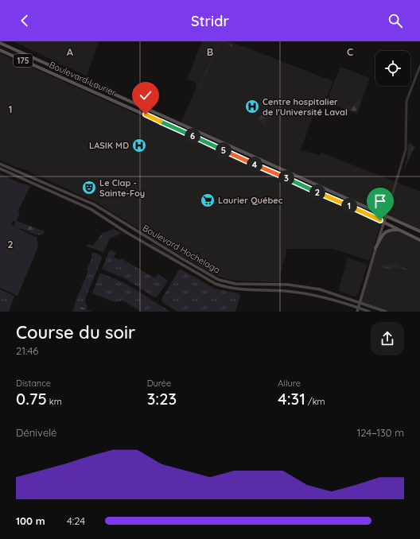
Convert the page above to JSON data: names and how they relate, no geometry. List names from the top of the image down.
{
  "streets": {
    "main road": ["175", "Boulevard Laurier", "Boulevard Hochelaga"]
  },
  "places": {
    "hospital": ["Centre hospitalier de l'Université Laval", "LASIK MD"],
    "theatre": ["Le Clap - Sainte-Foy"],
    "supermarket": ["Laurier Québec"]
  },
  "page": {
    "header": "Stridr",
    "pins": [
      "6",
      "5",
      "4",
      "3",
      "2",
      "1"
    ],
    "heading": ["Course du soir", "21:46"],
    "stats": [
      ["Distance", "0.75 km"],
      ["Durée", "3:23"],
      ["Allure", "4:31 /km"]
    ],
    "chart": ["Dénivelé", "124–130 m"],
    "list": [
      {
        "name": "100 m",
        "note": "4:24"
      }
    ]
  },
  "grid": {
    "columns": ["A", "B", "C"],
    "rows": ["1", "2"]
  }
}
